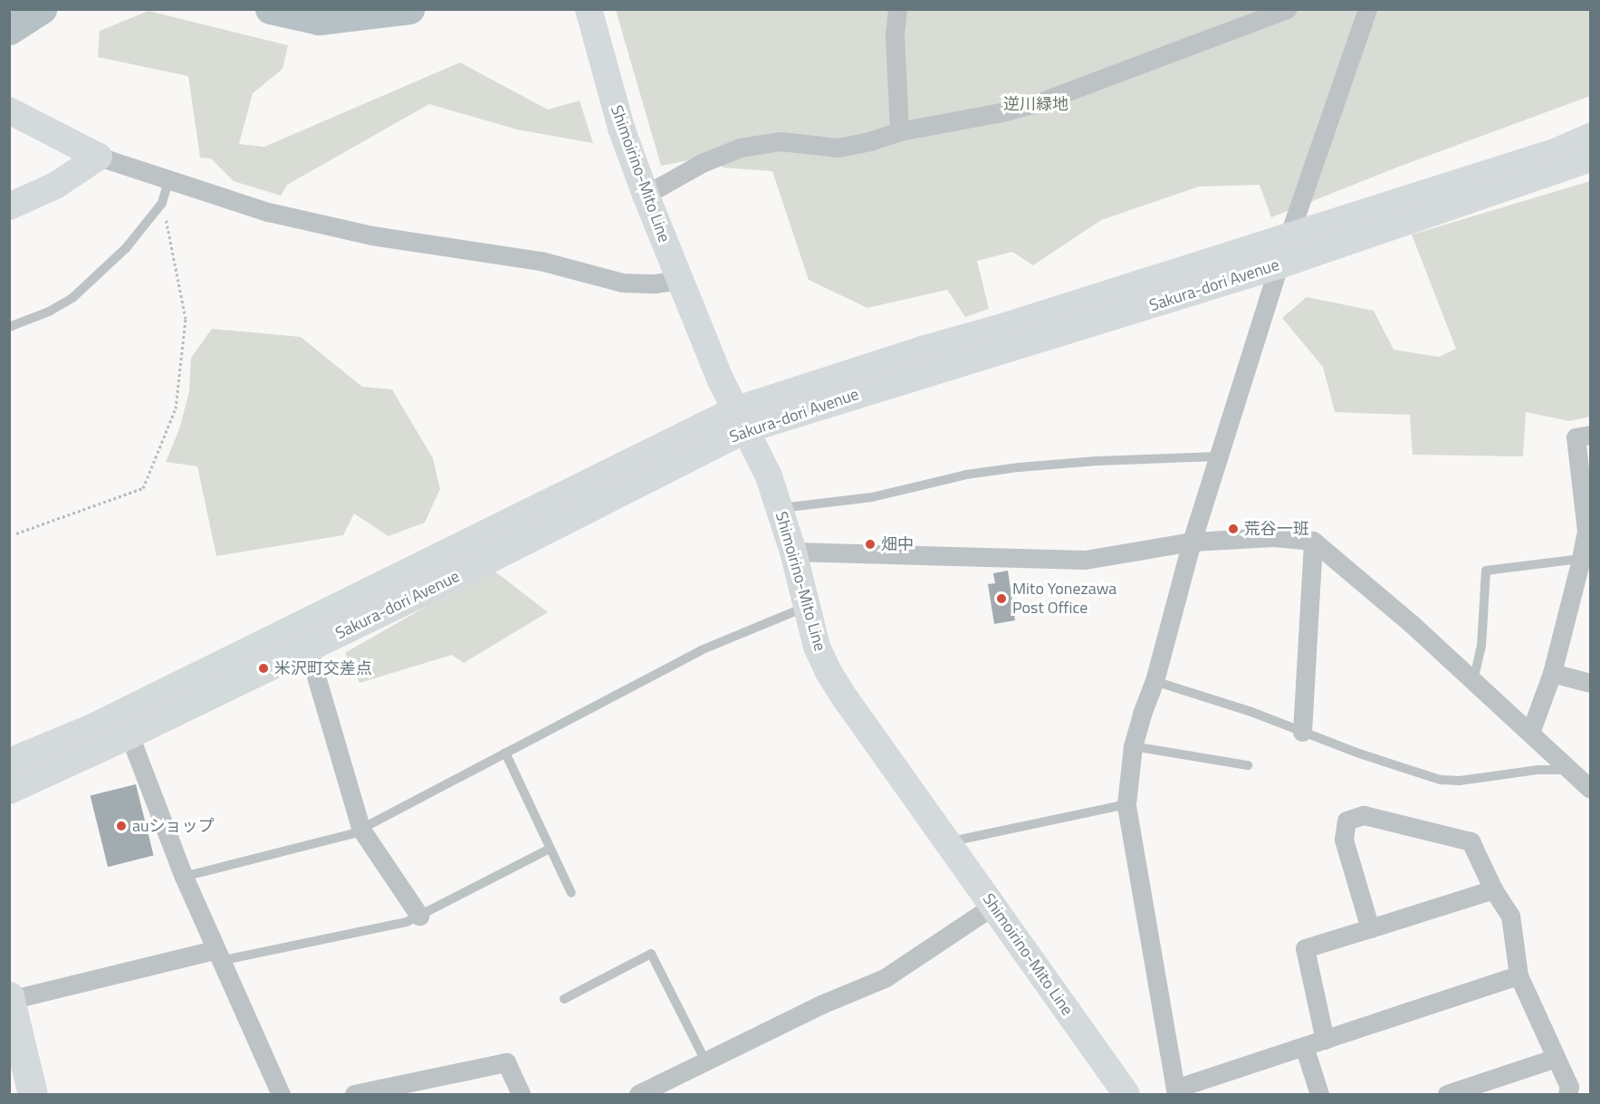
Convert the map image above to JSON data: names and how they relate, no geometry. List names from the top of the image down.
{
  "streets": {
    "street": ["Shimoirino-Mito Line", "Sakura-dori Avenue"]
  },
  "crossings": [
    ["Shimoirino-Mito Line", "Sakura-dori Avenue"]
  ],
  "parks": ["逆川緑地"],
  "places": [
    "荒谷一班",
    "畑中",
    "Mito Yonezawa Post Office",
    "米沢町交差点",
    "auショップ"
  ]
}
